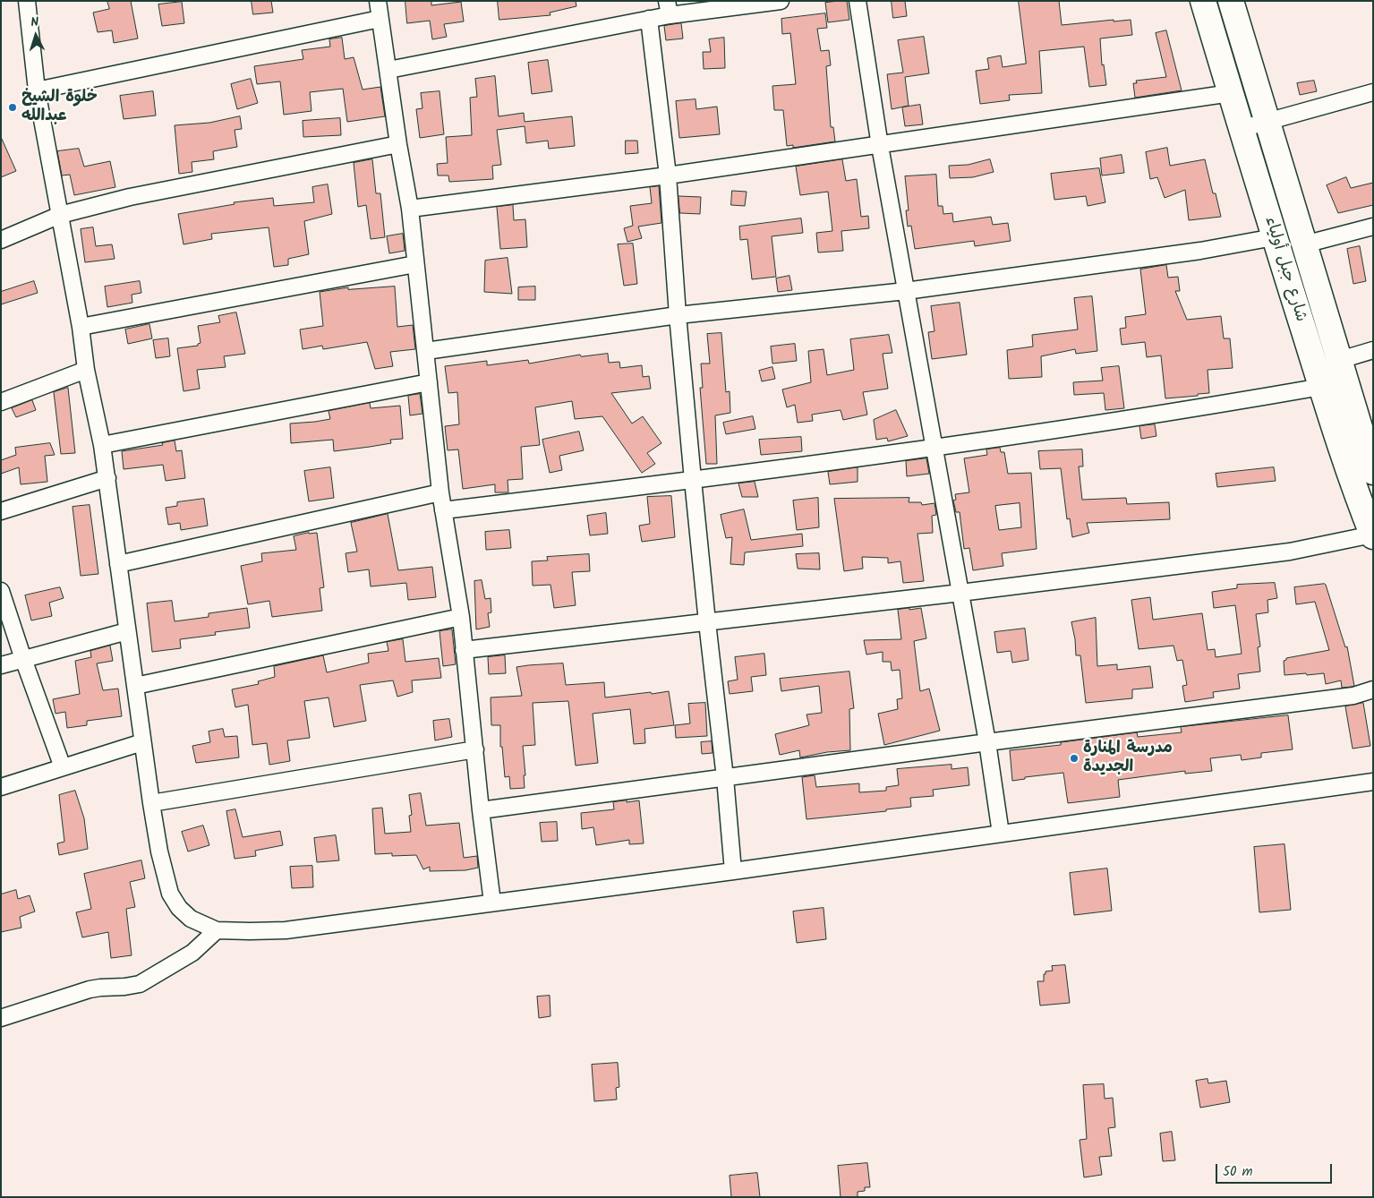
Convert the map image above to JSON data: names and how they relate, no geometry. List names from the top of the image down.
{
  "streets": {
    "main road": ["شارع جبل أولياء"]
  },
  "places": ["خلوة الشيخ عبدالله", "مدرسة المنارة الجديدة"],
  "scale_bar": "50 m",
  "north": "top"
}
